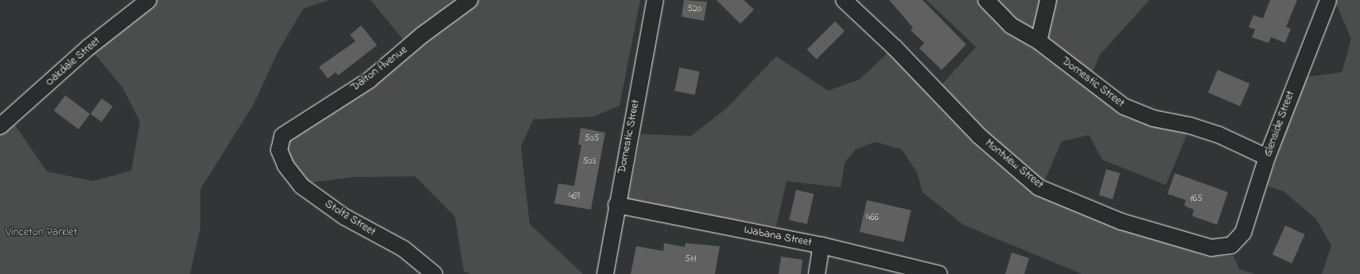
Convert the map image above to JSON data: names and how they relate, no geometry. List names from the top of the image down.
{
  "streets": {
    "street": [
      "Oakdale Street",
      "Dalton Avenue",
      "Dornestic Street",
      "Glenside Street",
      "Montview Street",
      "Stoltz Street",
      "Wabana Street"
    ]
  },
  "crossings": [
    ["Dalton Avenue", "Stoltz Street"],
    ["Dornestic Street", "Glenside Street"],
    ["Dornestic Street", "Wabana Street"],
    ["Glenside Street", "Montview Street"]
  ],
  "parks": ["Vinceton Parklet"],
  "house_numbers": [
    "520",
    "505",
    "503",
    "469",
    "165",
    "466",
    "511"
  ]
}
